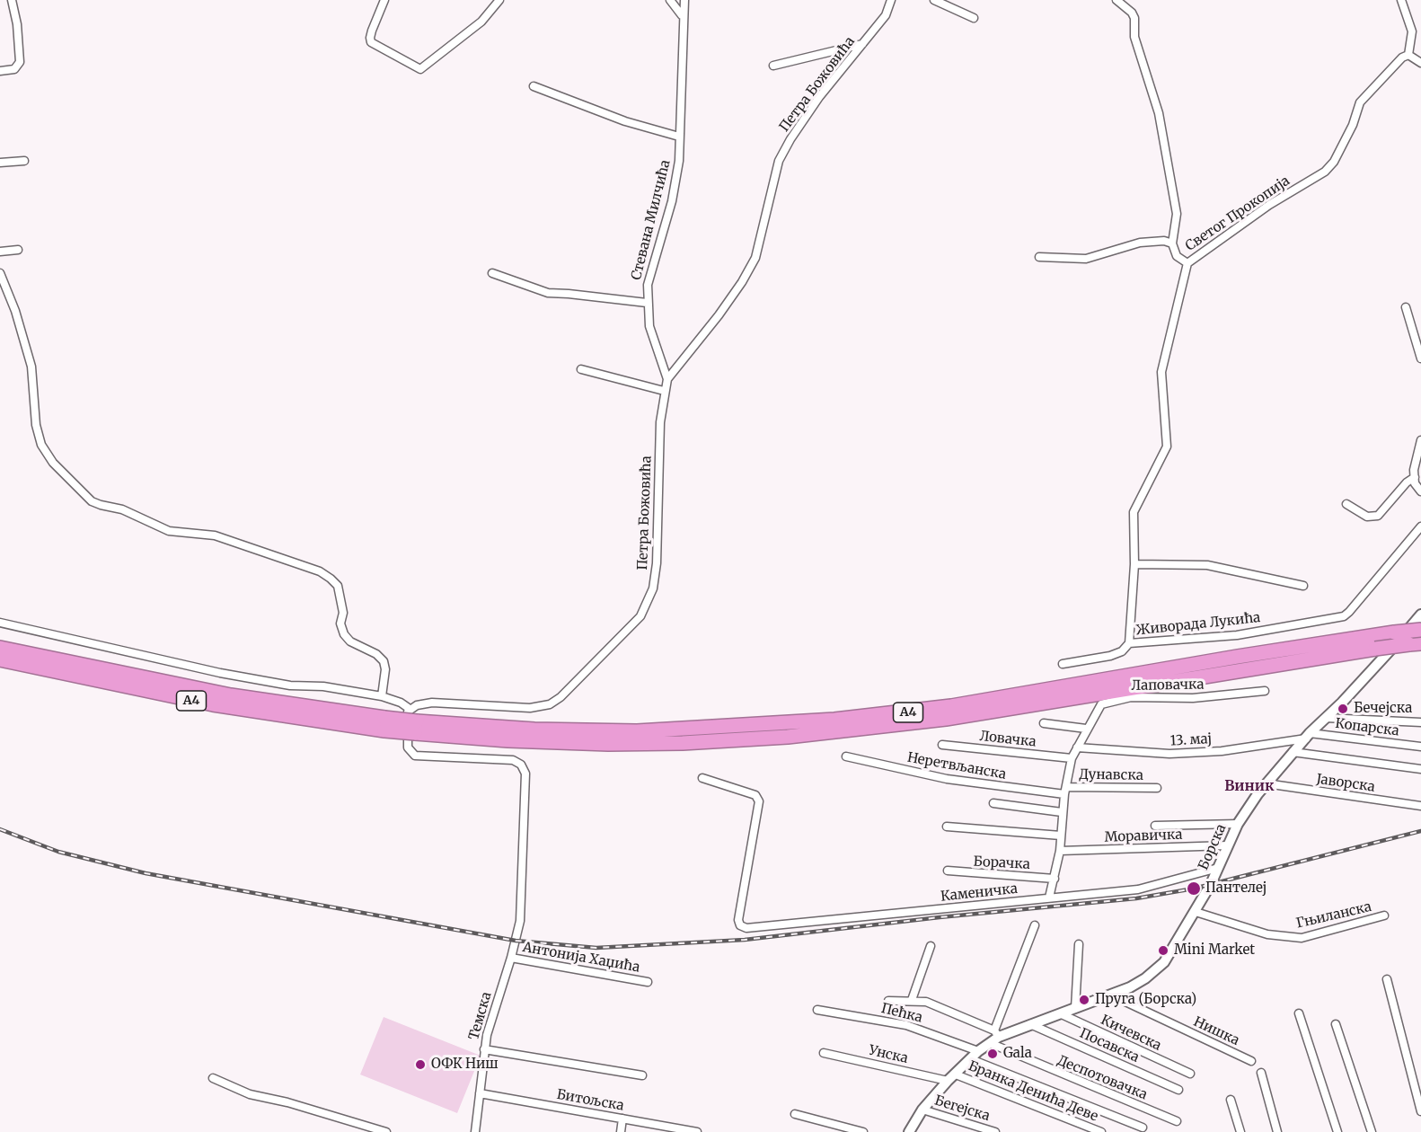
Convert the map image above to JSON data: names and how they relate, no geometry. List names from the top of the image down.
{
  "streets": {
    "highway": ["A4"],
    "street": [
      "Петра Божовића",
      "Светог Прокопија",
      "Стевана Милчића",
      "Живорада Лукића",
      "Лаповачка",
      "Копарска",
      "Ловачка",
      "13. мај",
      "Неретвљанска",
      "Дунавска",
      "Јаворска",
      "Моравичка",
      "Борска",
      "Борачка",
      "Каменичка",
      "Гњиланска",
      "Антонија Хаџића",
      "Пећка",
      "Темска",
      "Нишка",
      "Кичевска",
      "Посавска",
      "Унска",
      "Деспотовачка",
      "Бранка Денића Деве",
      "Битољска",
      "Бегејска"
    ]
  },
  "crossings": [
    ["Петра Божовића", "Стевана Милчића"],
    ["Петра Божовића", "Темска"],
    ["Светог Прокопија", "Живорада Лукића"],
    ["Лаповачка", "Ловачка"],
    ["Лаповачка", "13. мај"],
    ["Лаповачка", "Неретвљанска"],
    ["Лаповачка", "Дунавска"],
    ["Лаповачка", "Моравичка"],
    ["Лаповачка", "Борачка"],
    ["Лаповачка", "Каменичка"],
    ["Копарска", "13. мај"],
    ["Копарска", "Борска"],
    ["13. мај", "Борска"],
    ["Неретвљанска", "Дунавска"],
    ["Јаворска", "Борска"],
    ["Моравичка", "Борска"],
    ["Борска", "Каменичка"],
    ["Борска", "Гњиланска"],
    ["Борска", "Пећка"],
    ["Борска", "Нишка"],
    ["Борска", "Кичевска"],
    ["Борска", "Посавска"],
    ["Борска", "Унска"],
    ["Борска", "Деспотовачка"],
    ["Борска", "Бранка Денића Деве"],
    ["Борска", "Бегејска"],
    ["Антонија Хаџића", "Темска"],
    ["Темска", "Битољска"],
    ["Унска", "Бранка Денића Деве"]
  ],
  "districts": ["Виник"],
  "places": [
    "Бечејска",
    "Пантелеј",
    "Mini Market",
    "Пруга (Борска)",
    "Gala",
    "ОФК Ниш"
  ]
}
